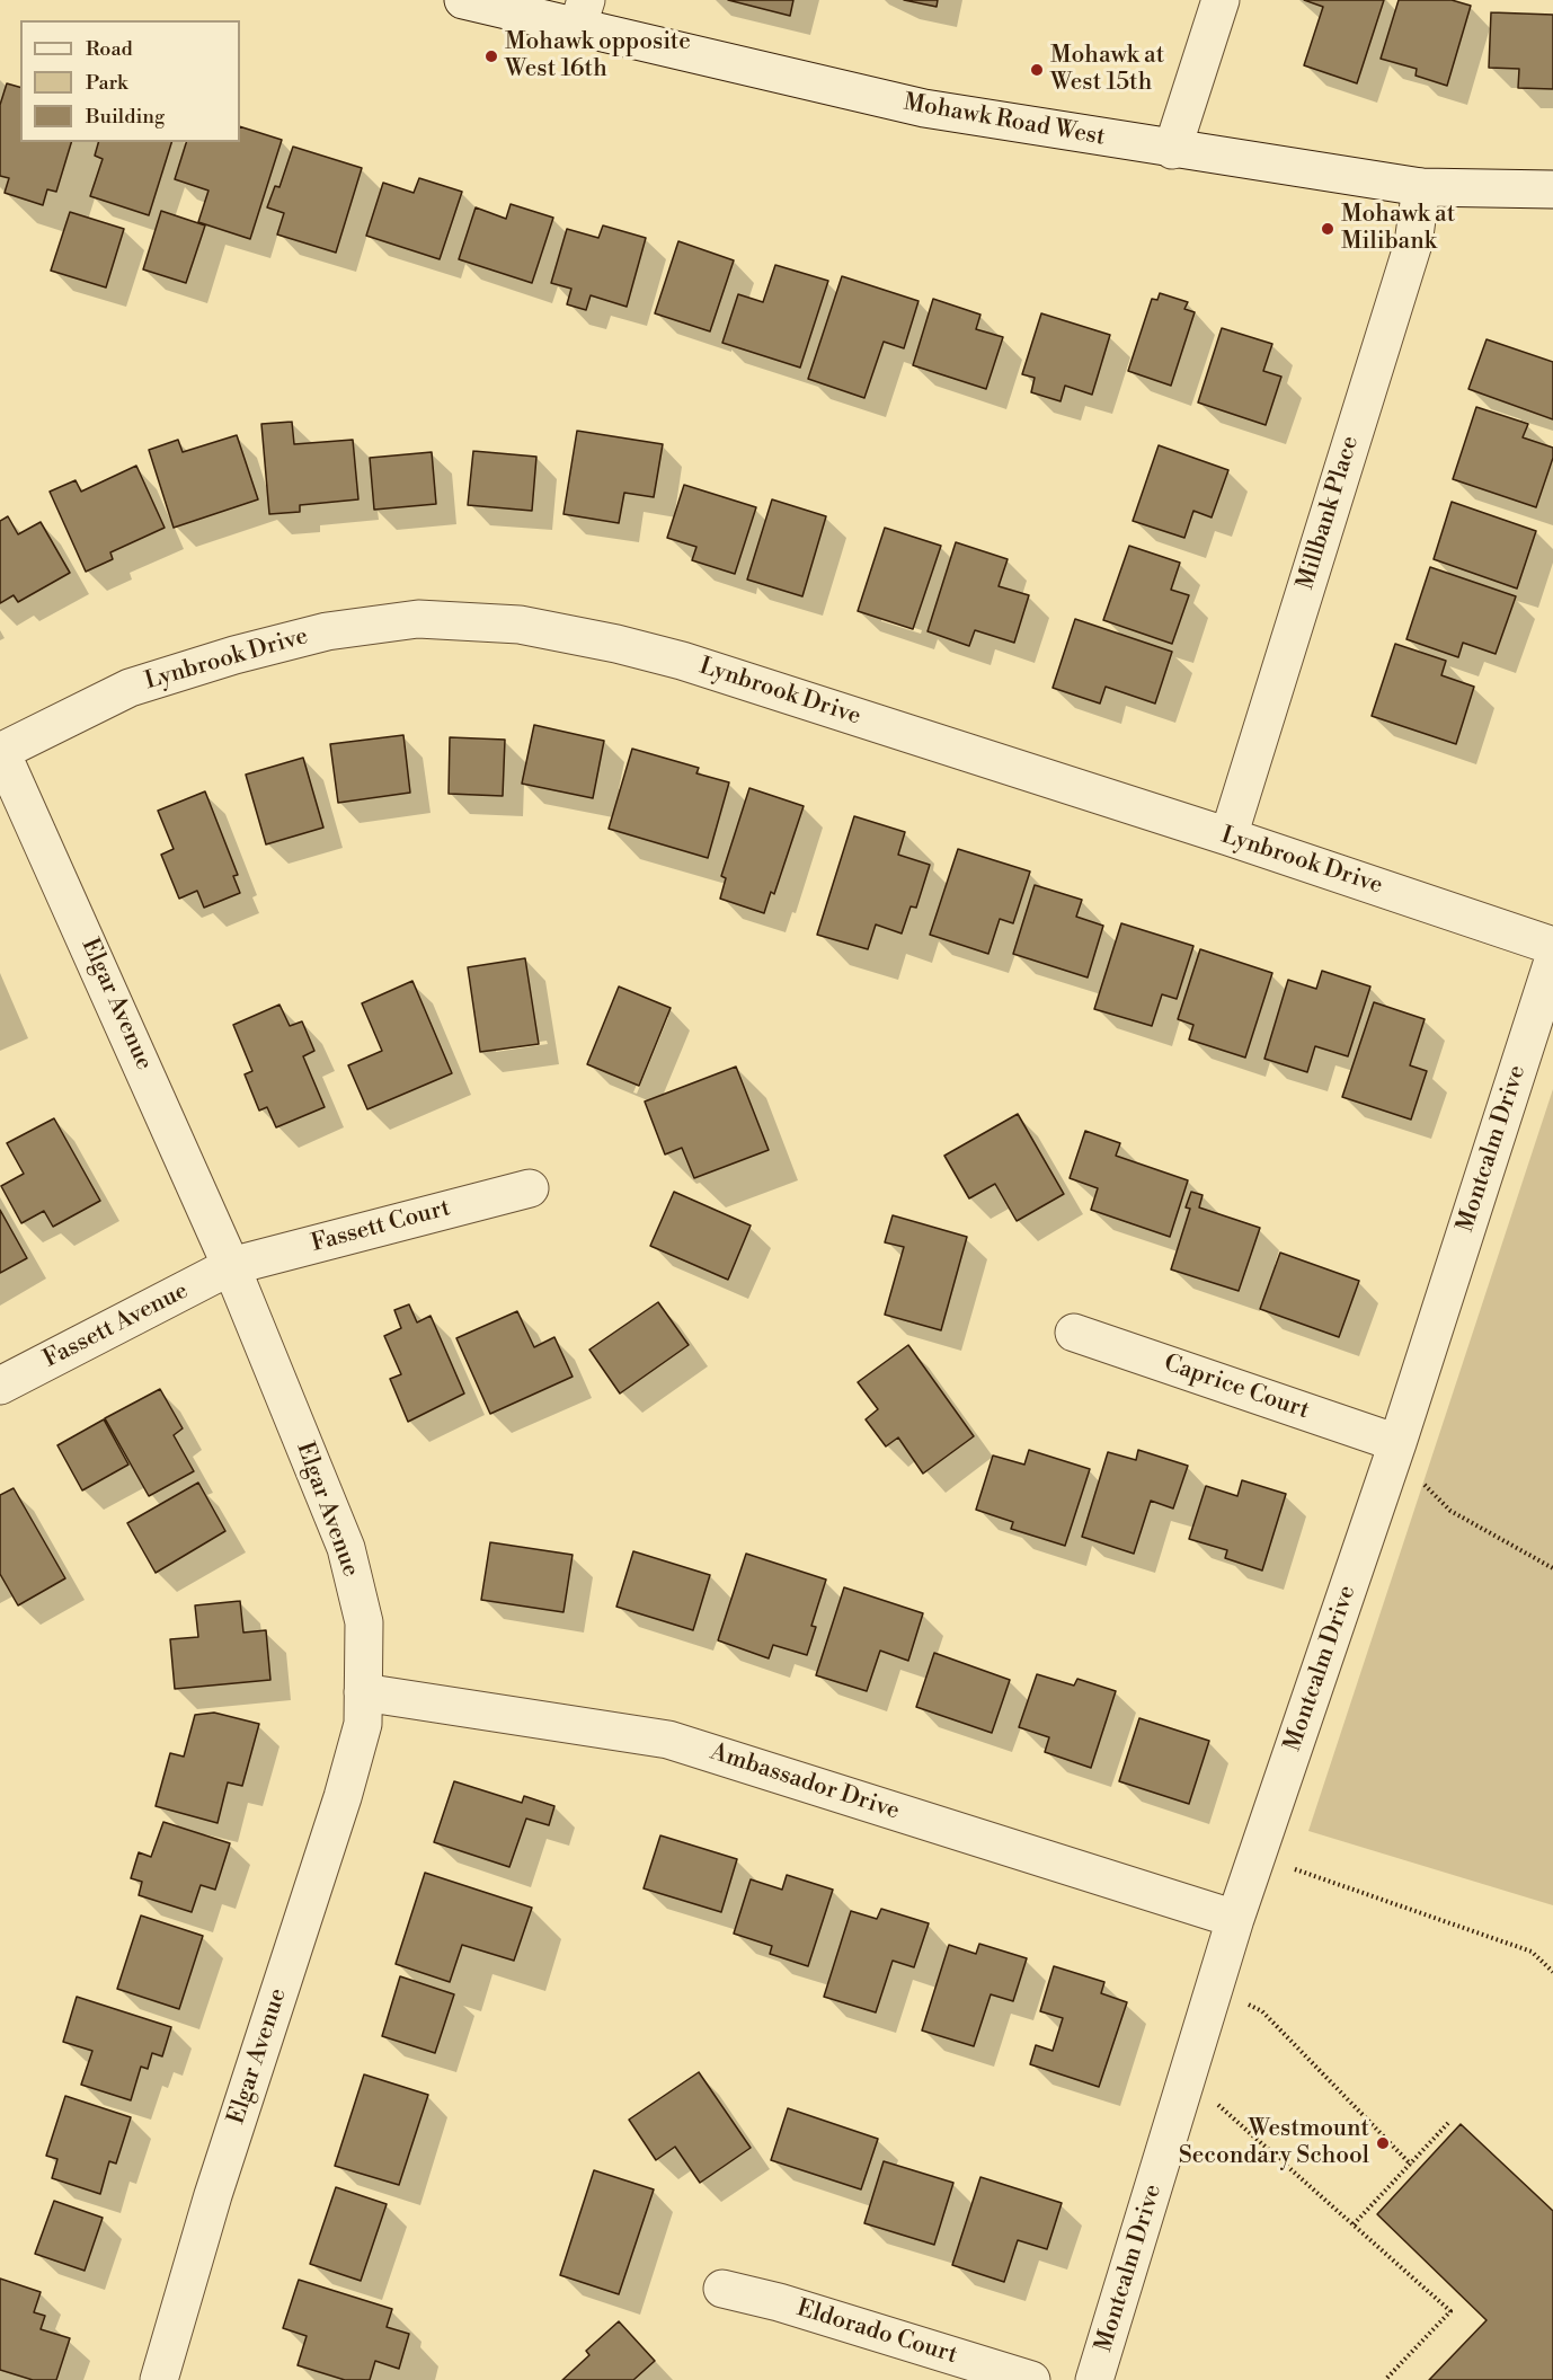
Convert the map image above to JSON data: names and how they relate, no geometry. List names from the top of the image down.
{
  "streets": {
    "street": [
      "Mohawk Road West",
      "Millbank Place",
      "Lynbrook Drive",
      "Elgar Avenue",
      "Montcalm Drive",
      "Fassett Court",
      "Fassett Avenue",
      "Caprice Court",
      "Ambassador Drive",
      "Eldorado Court"
    ]
  },
  "crossings": [
    ["Mohawk Road West", "Millbank Place"],
    ["Millbank Place", "Lynbrook Drive"],
    ["Lynbrook Drive", "Elgar Avenue"],
    ["Elgar Avenue", "Fassett Court"],
    ["Elgar Avenue", "Fassett Avenue"],
    ["Elgar Avenue", "Ambassador Drive"],
    ["Montcalm Drive", "Caprice Court"],
    ["Montcalm Drive", "Ambassador Drive"],
    ["Fassett Court", "Fassett Avenue"]
  ],
  "places": [
    "Mohawk opposite West 16th",
    "Mohawk at West 15th",
    "Mohawk at Milibank",
    "Westmount Secondary School"
  ],
  "legend": ["Road", "Park", "Building"]
}
